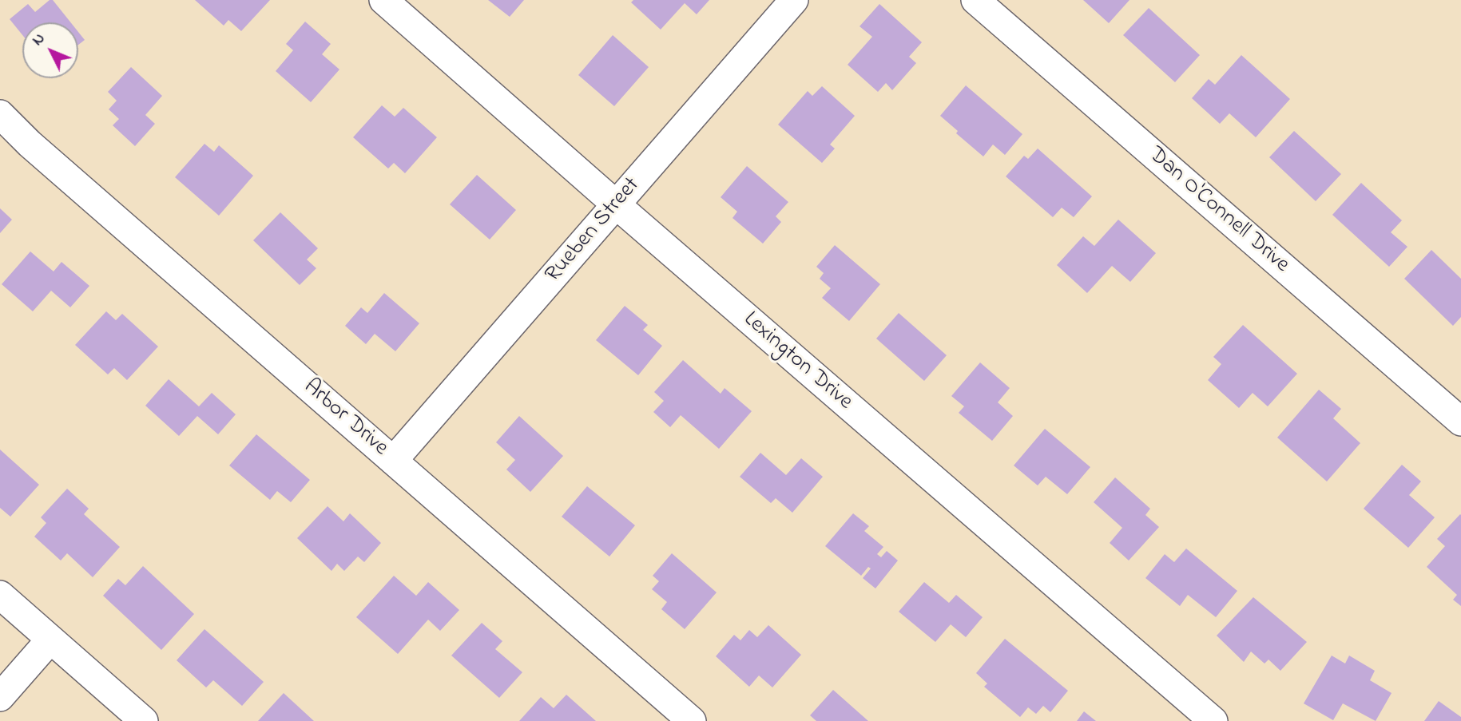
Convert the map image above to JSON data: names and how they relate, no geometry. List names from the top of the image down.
{
  "streets": {
    "street": [
      "Dan O'Connell Drive",
      "Rueben Street",
      "Lexington Drive",
      "Arbor Drive"
    ]
  },
  "crossings": [
    ["Rueben Street", "Lexington Drive"],
    ["Rueben Street", "Arbor Drive"]
  ],
  "north": "top left"
}
